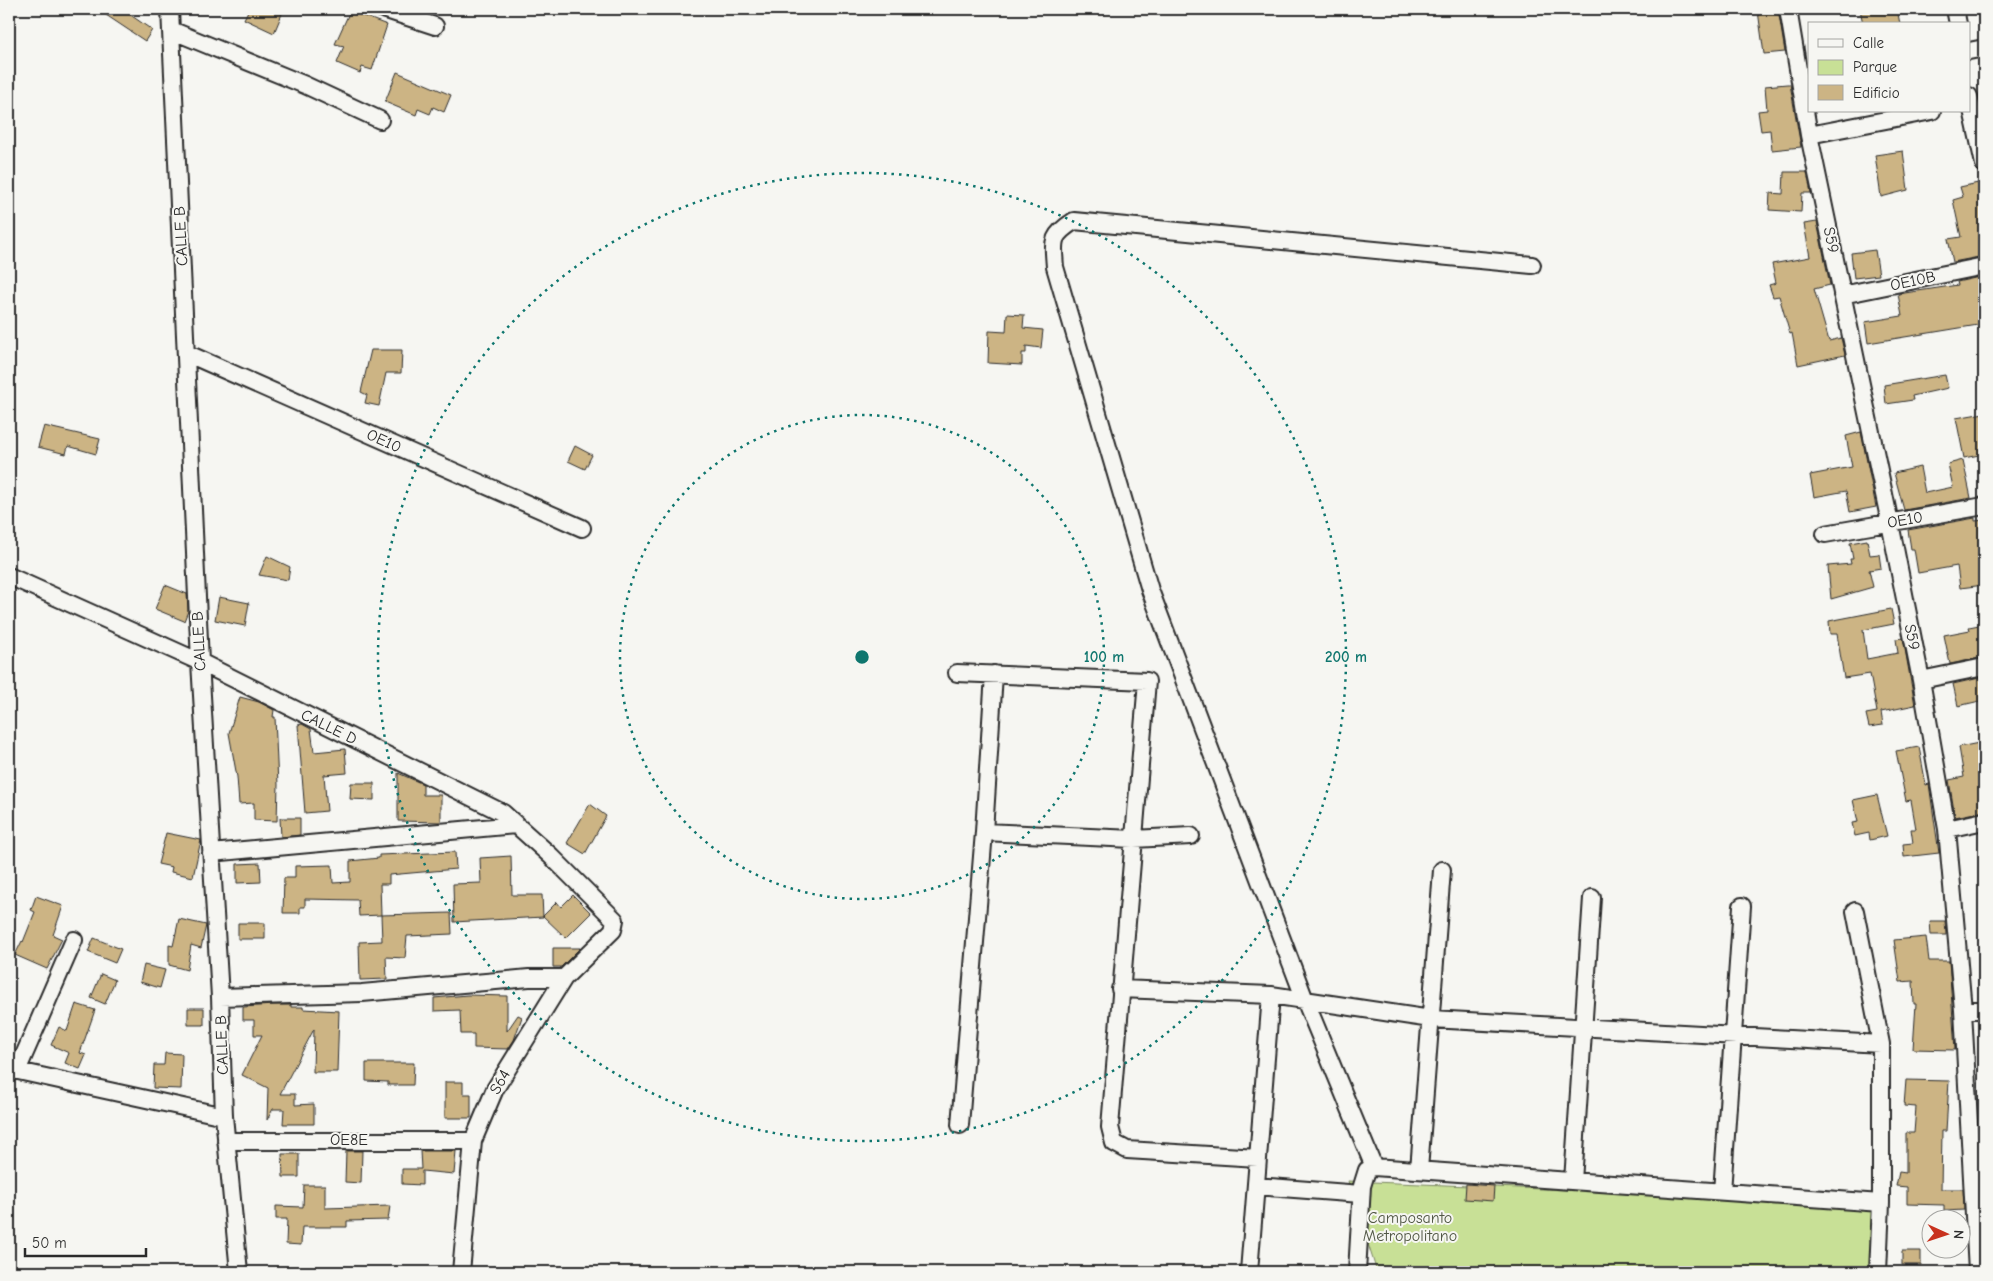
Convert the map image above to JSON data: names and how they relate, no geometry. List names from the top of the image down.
{
  "streets": {
    "street": [
      "CALLE B",
      "S59",
      "OE10B",
      "OE10",
      "CALLE D",
      "S64",
      "OE8E"
    ]
  },
  "crossings": [
    ["CALLE B", "OE10"],
    ["CALLE B", "CALLE D"],
    ["CALLE B", "OE8E"],
    ["S59", "OE10B"],
    ["S59", "OE10"],
    ["CALLE D", "S64"],
    ["S64", "OE8E"]
  ],
  "parks": ["Camposanto Metropolitano"],
  "legend": ["Calle", "Parque", "Edificio"],
  "scale_bar": "50 m",
  "north": "right",
  "rings": ["100 m", "200 m"]
}
